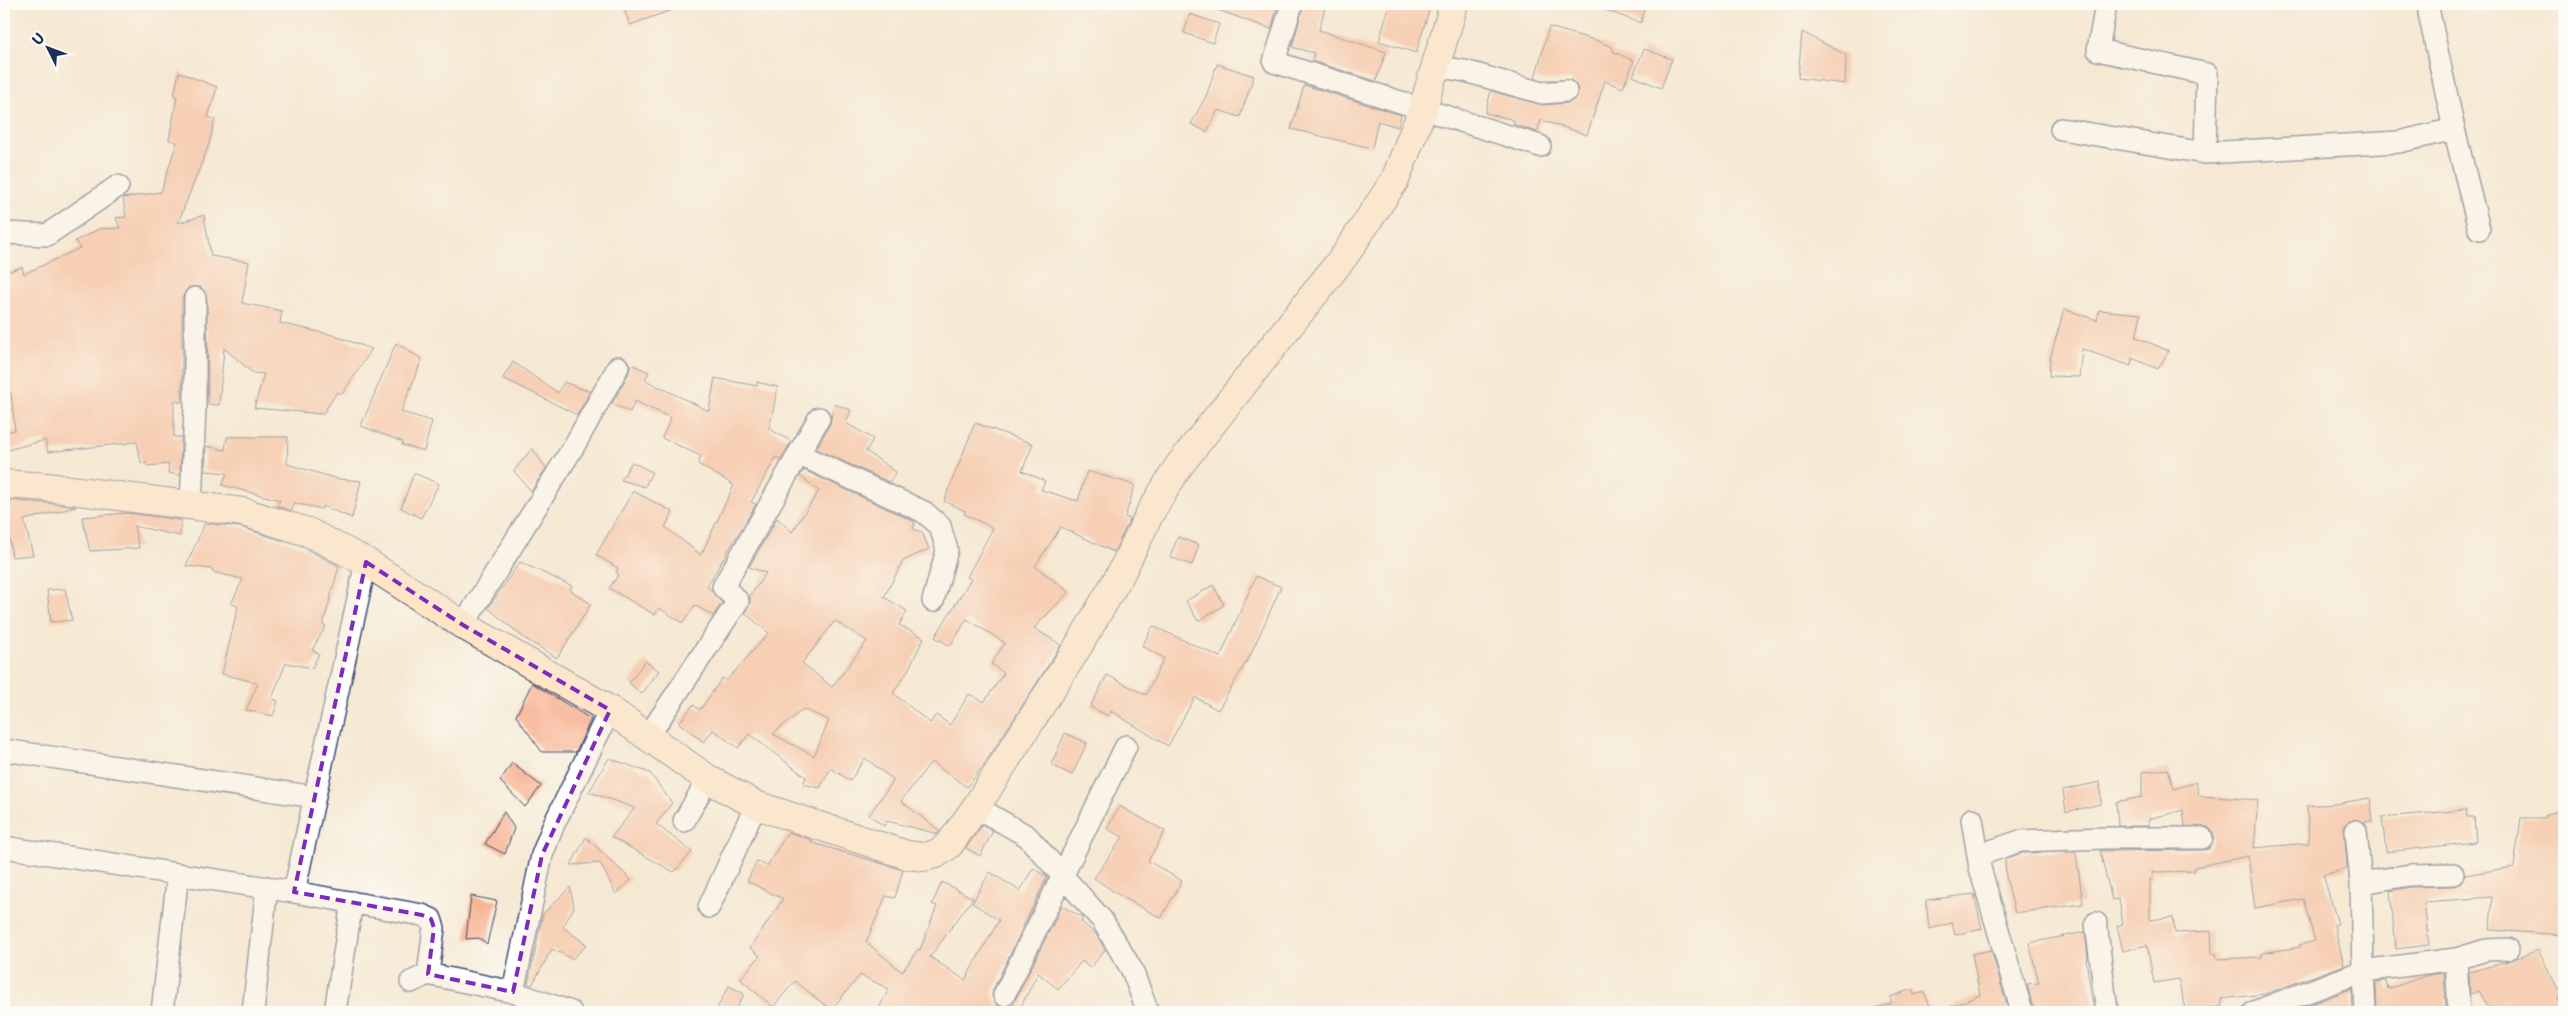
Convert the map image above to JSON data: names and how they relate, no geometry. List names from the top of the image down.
{
  "north": "top left"
}
